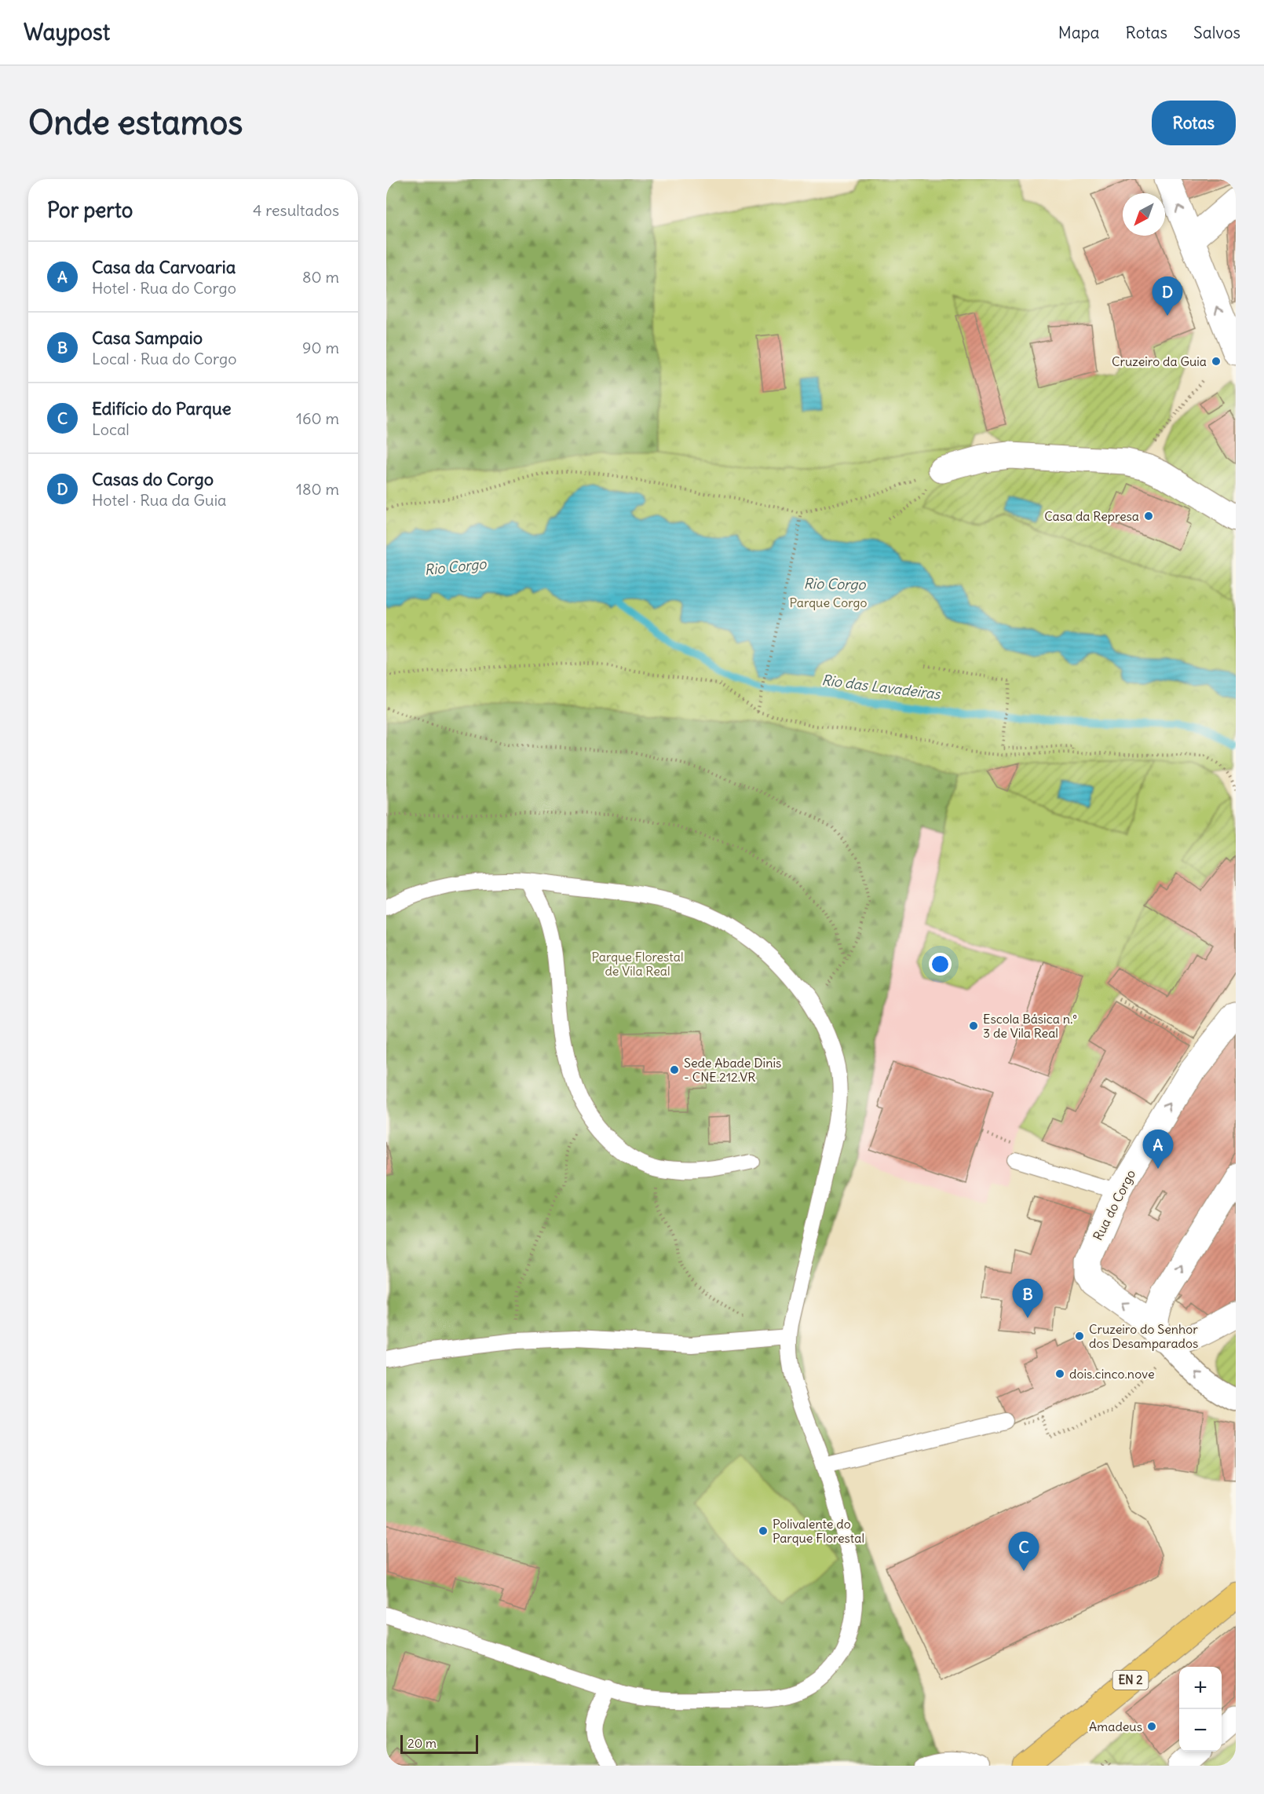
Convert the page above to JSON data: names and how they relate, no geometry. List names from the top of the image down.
{
  "streets": {
    "main road": ["EN 2"],
    "street": ["Rua do Corgo"]
  },
  "water": ["Rio Corgo", "Rio das Lavadeiras"],
  "parks": ["Parque Corgo", "Parque Florestal de Vila Real"],
  "places": [
    "Cruzeiro da Guia",
    "Casa da Represa",
    "Escola Básica n.º 3 de Vila Real",
    "Sede Abade Dinis - CNE.212.VR",
    "Cruzeiro do Senhor dos Desamparados",
    "dois.cinco.nove",
    "Polivalente do Parque Florestal",
    "Amadeus"
  ],
  "scale_bar": "20 m",
  "north": "bottom left",
  "page": {
    "header": "Waypost",
    "nav": ["Mapa", "Rotas", "Salvos"],
    "buttons": "Rotas",
    "title": "Onde estamos",
    "heading": ["Por perto", "4 resultados"],
    "list": [
      {
        "mark": "A",
        "name": "Casa da Carvoaria",
        "note": "Hotel · Rua do Corgo",
        "value": "80 m"
      },
      {
        "mark": "B",
        "name": "Casa Sampaio",
        "note": "Local · Rua do Corgo",
        "value": "90 m"
      },
      {
        "mark": "C",
        "name": "Edifício do Parque",
        "note": "Local",
        "value": "160 m"
      },
      {
        "mark": "D",
        "name": "Casas do Corgo",
        "note": "Hotel · Rua da Guia",
        "value": "180 m"
      }
    ],
    "pins": [
      "D",
      "A",
      "B",
      "C"
    ],
    "map_buttons": ["+", "−"],
    "scale": "20 m"
  }
}
